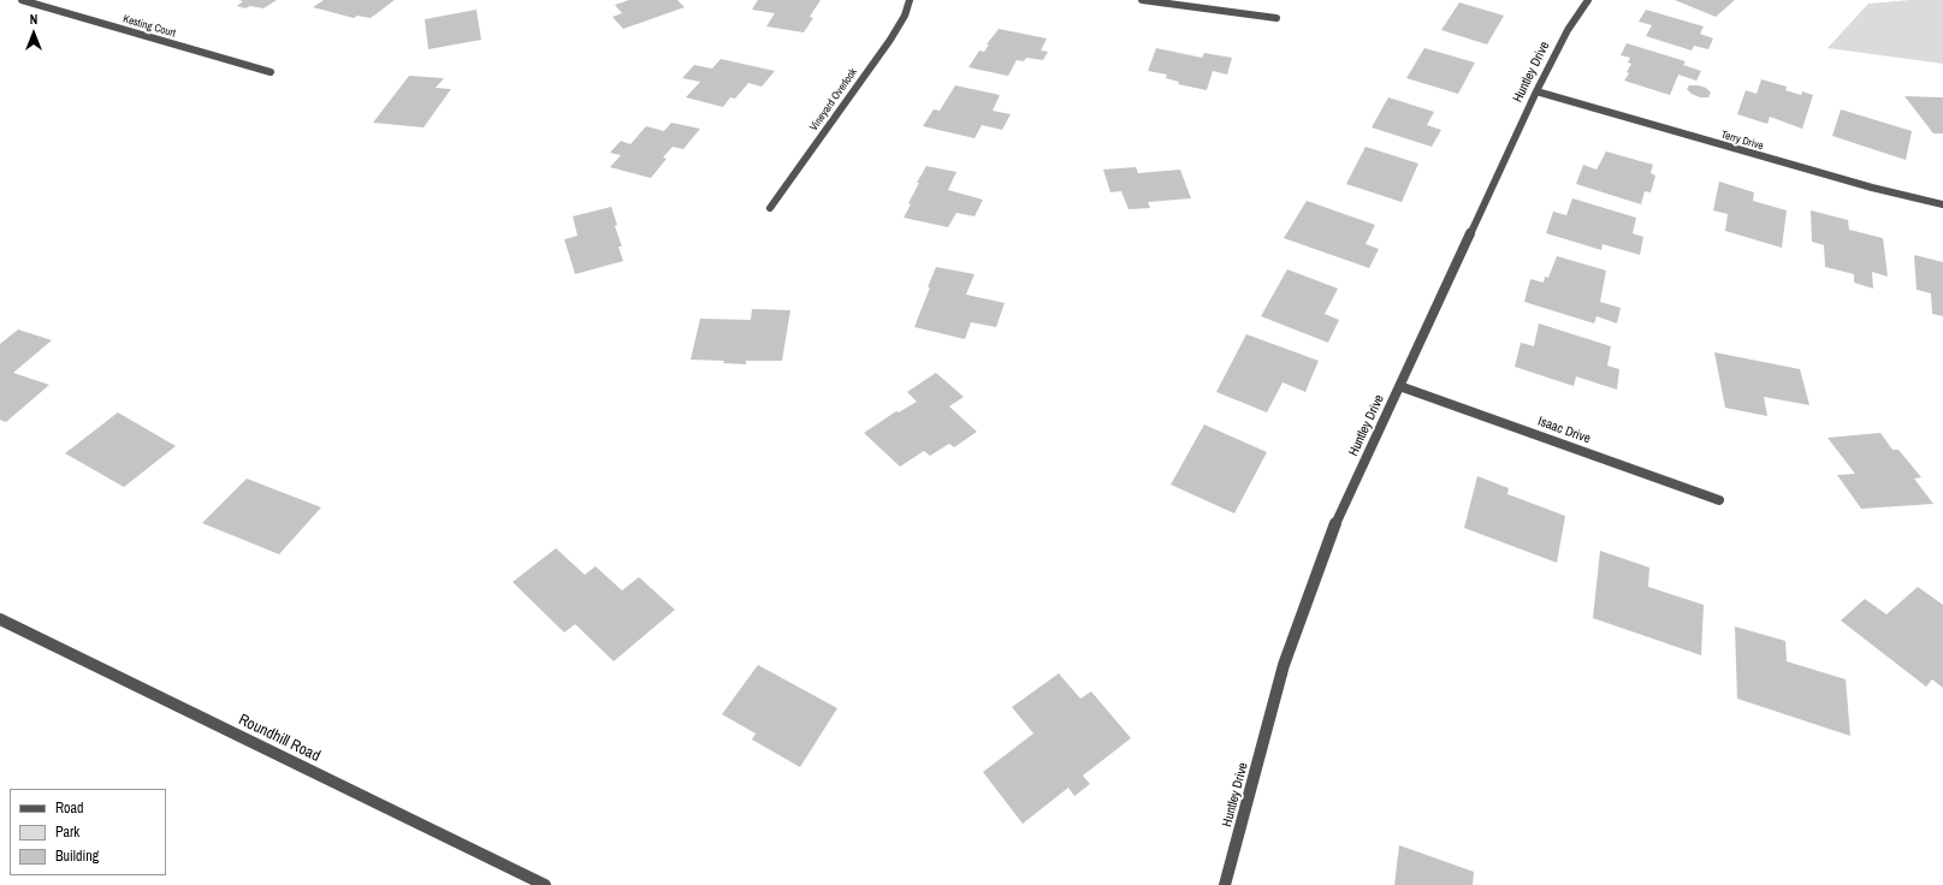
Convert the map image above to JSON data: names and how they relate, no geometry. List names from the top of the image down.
{
  "streets": {
    "street": [
      "Kesting Court",
      "Huntley Drive",
      "Vineyard Overlook",
      "Terry Drive",
      "Isaac Drive",
      "Roundhill Road"
    ]
  },
  "crossings": [
    ["Huntley Drive", "Terry Drive"],
    ["Huntley Drive", "Isaac Drive"]
  ],
  "legend": ["Road", "Park", "Building"],
  "north": "top"
}
